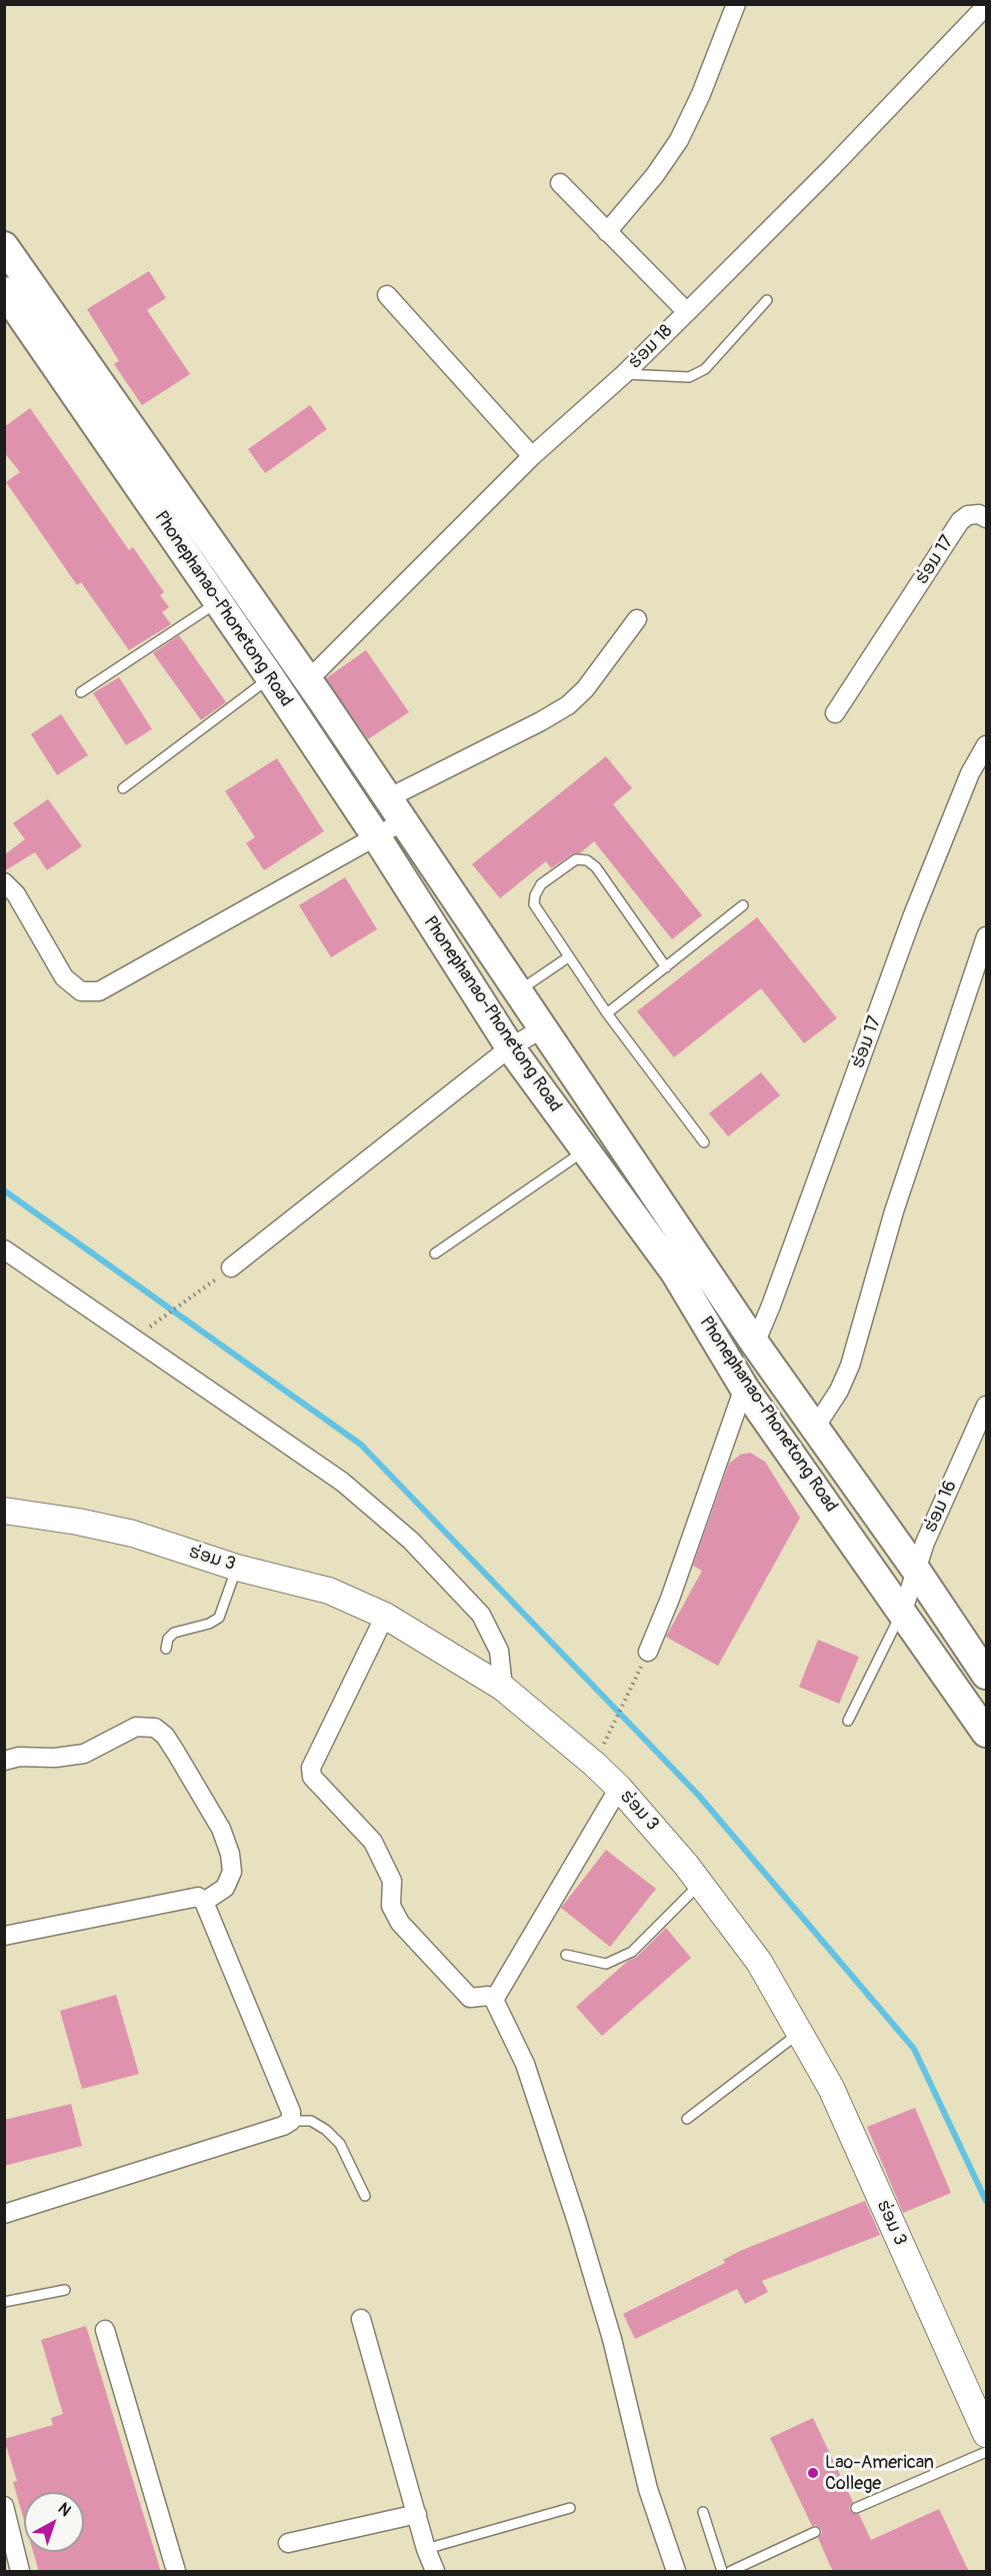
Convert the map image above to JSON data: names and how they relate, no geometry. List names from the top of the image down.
{
  "streets": {
    "main road": ["Phonephanao-Phonetong Road"],
    "street": [
      "ຮ່ອມ 18",
      "ຮ່ອມ 17",
      "ຮ່ອມ 16",
      "ຮ່ອມ 3"
    ]
  },
  "crossings": [
    ["ຮ່ອມ 18", "Phonephanao-Phonetong Road"],
    ["ຮ່ອມ 17", "Phonephanao-Phonetong Road"],
    ["Phonephanao-Phonetong Road", "ຮ່ອມ 16"]
  ],
  "places": ["Lao-American College"],
  "north": "top right"
}
